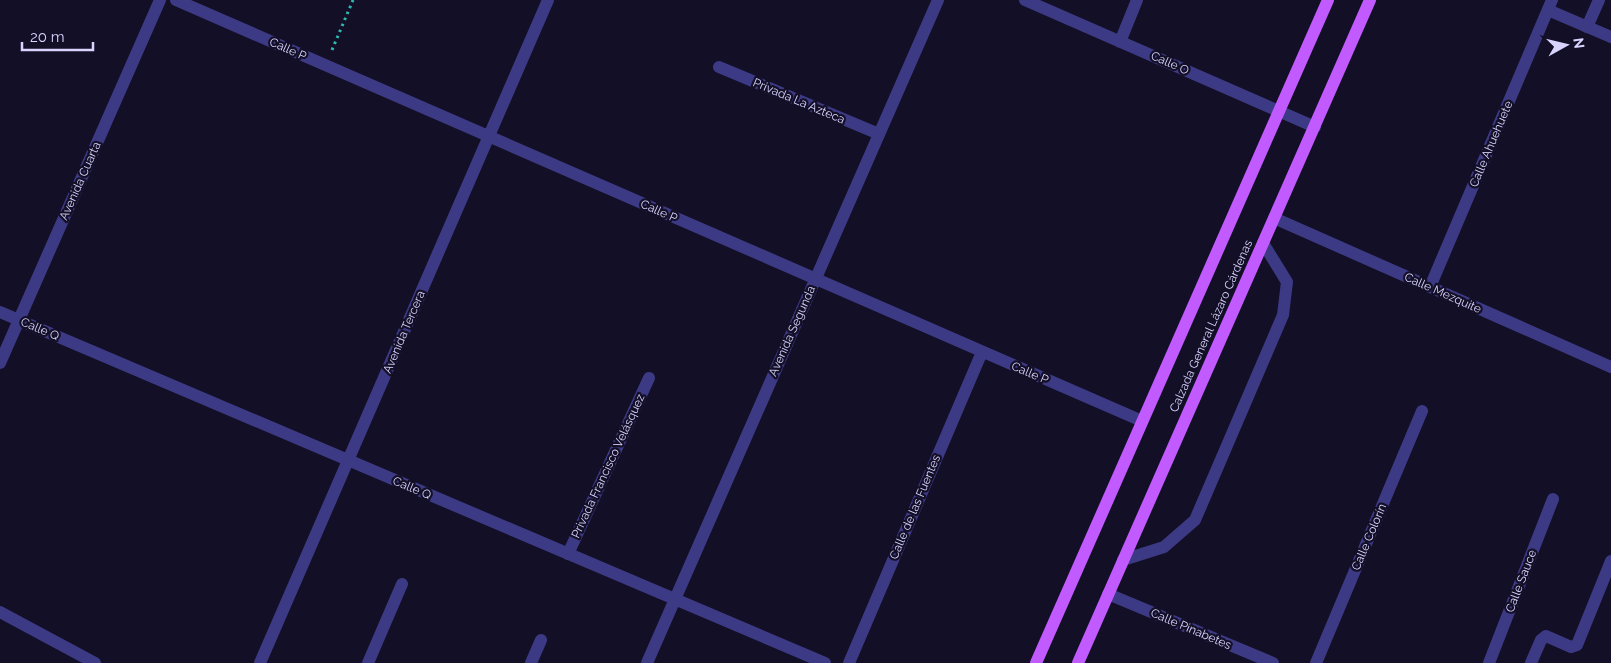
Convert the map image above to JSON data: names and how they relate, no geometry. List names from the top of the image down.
{
  "streets": {
    "main road": ["Calzada General Lázaro Cárdenas"],
    "street": [
      "Calle P",
      "Calle O",
      "Privada La Azteca",
      "Calle Ahuehuete",
      "Avenida Cuarta",
      "Calle Mezquite",
      "Calle Q",
      "Avenida Segunda",
      "Avenida Tercera",
      "Privada Francisco Velásquez",
      "Calle de las Fuentes",
      "Calle Colorín",
      "Calle Sauce",
      "Calle Pinabetes"
    ]
  },
  "crossings": [
    ["Calle P", "Calzada General Lázaro Cárdenas"],
    ["Calle P", "Avenida Segunda"],
    ["Calle P", "Avenida Tercera"],
    ["Calle P", "Calle de las Fuentes"],
    ["Calle O", "Calzada General Lázaro Cárdenas"],
    ["Privada La Azteca", "Avenida Segunda"],
    ["Calle Ahuehuete", "Calle Mezquite"],
    ["Avenida Cuarta", "Calle Q"],
    ["Calle Mezquite", "Calzada General Lázaro Cárdenas"],
    ["Calzada General Lázaro Cárdenas", "Calle Pinabetes"],
    ["Calle Q", "Avenida Segunda"],
    ["Calle Q", "Avenida Tercera"],
    ["Calle Q", "Privada Francisco Velásquez"]
  ],
  "scale_bar": "20 m",
  "north": "right"
}
